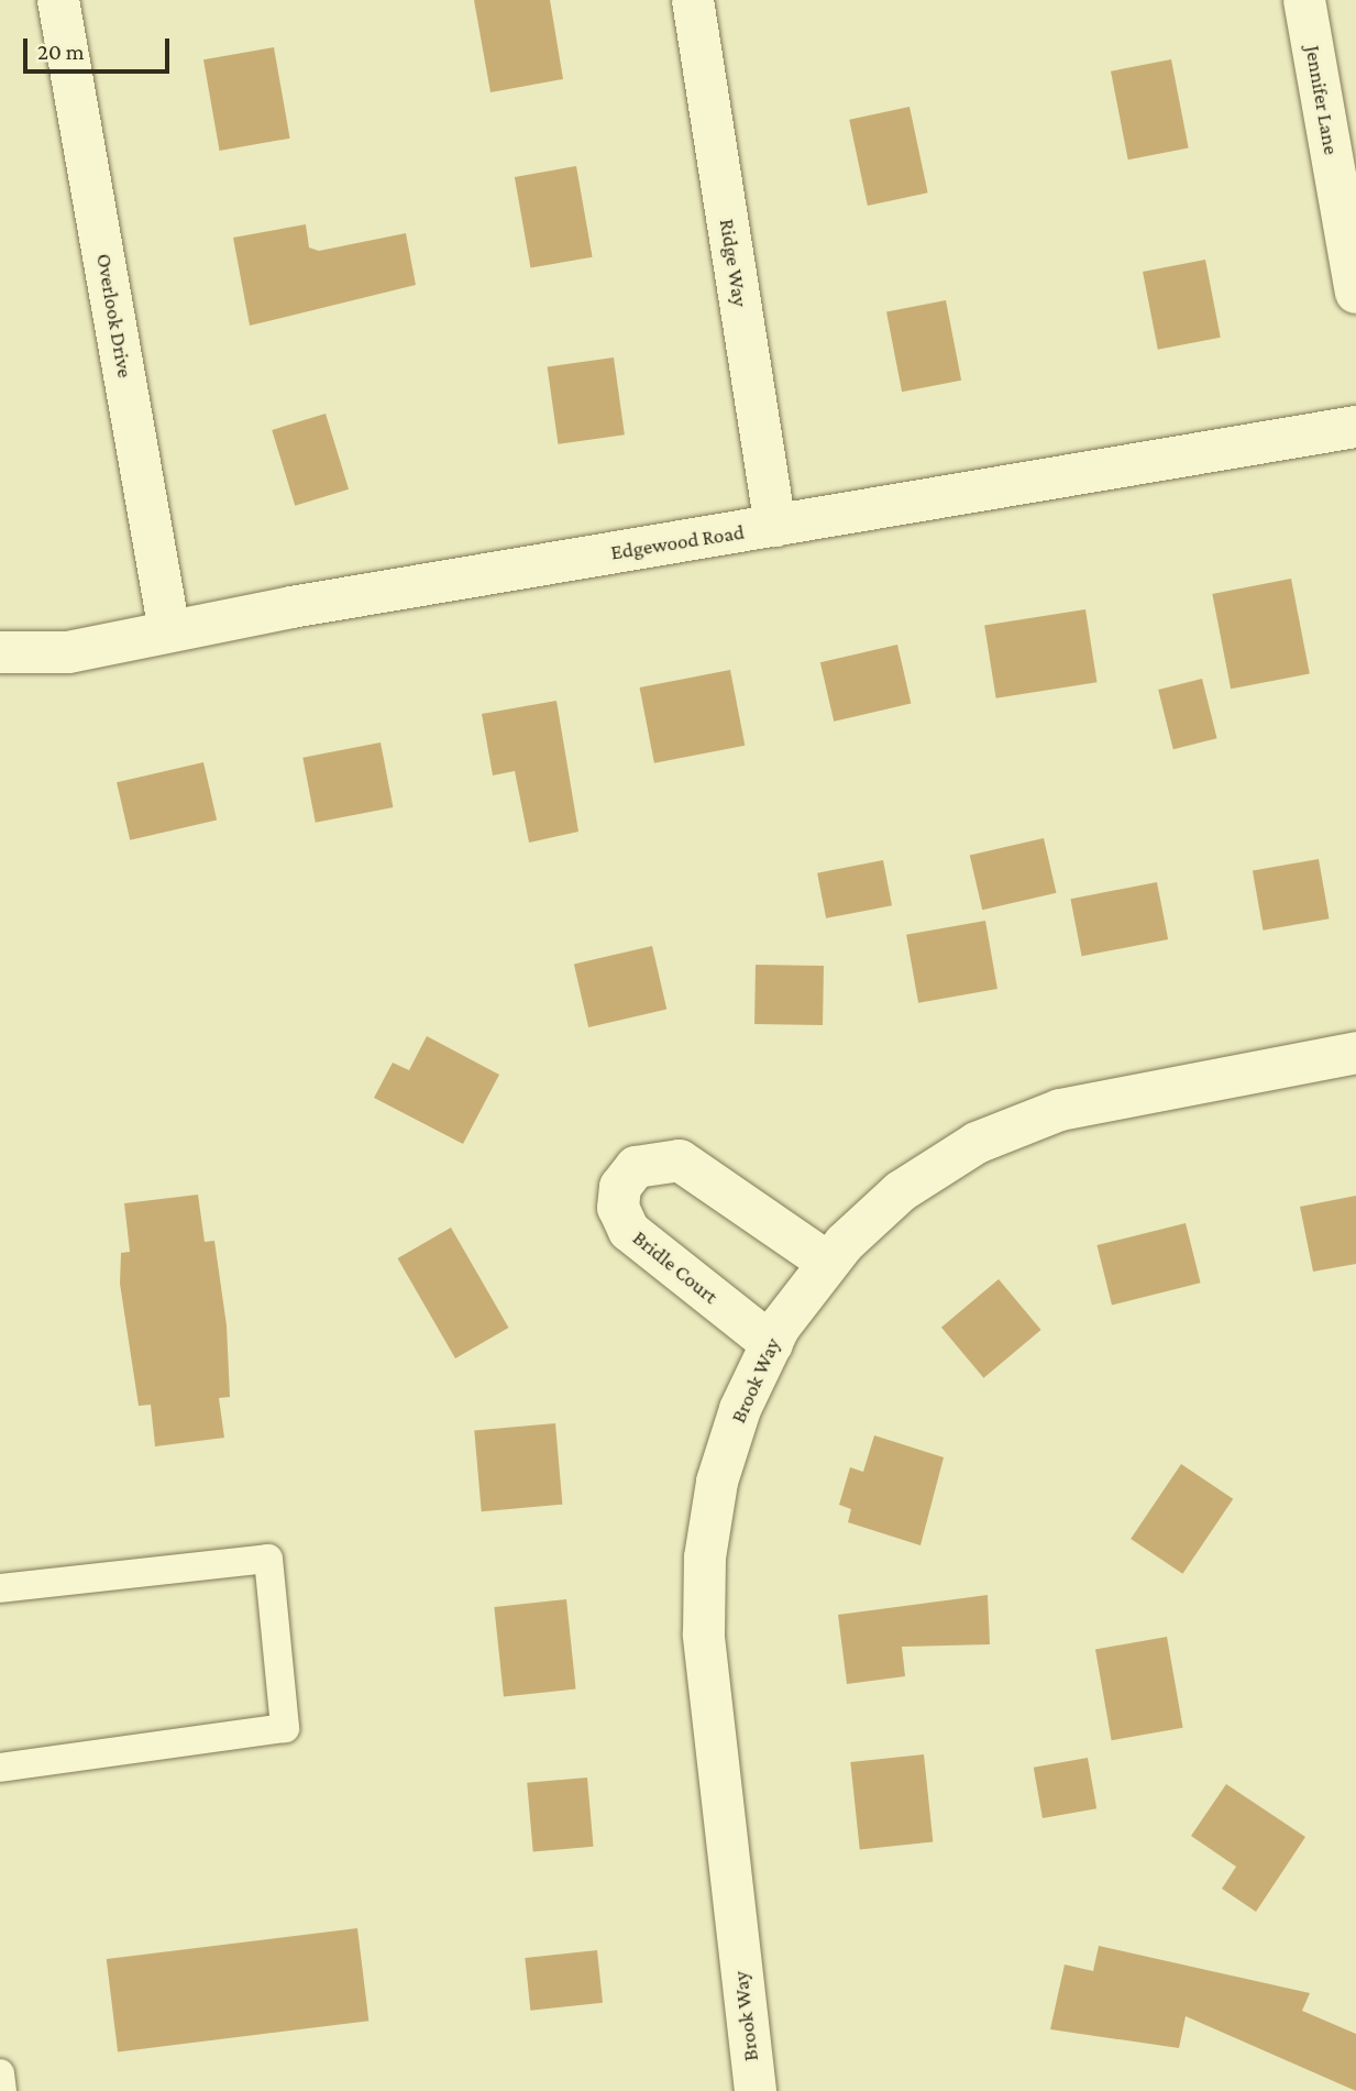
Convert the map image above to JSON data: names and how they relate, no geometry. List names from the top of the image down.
{
  "streets": {
    "street": [
      "Jennifer Lane",
      "Ridge Way",
      "Overlook Drive",
      "Edgewood Road",
      "Bridle Court",
      "Brook Way"
    ]
  },
  "crossings": [
    ["Ridge Way", "Edgewood Road"],
    ["Overlook Drive", "Edgewood Road"],
    ["Bridle Court", "Brook Way"]
  ],
  "scale_bar": "20 m"
}
